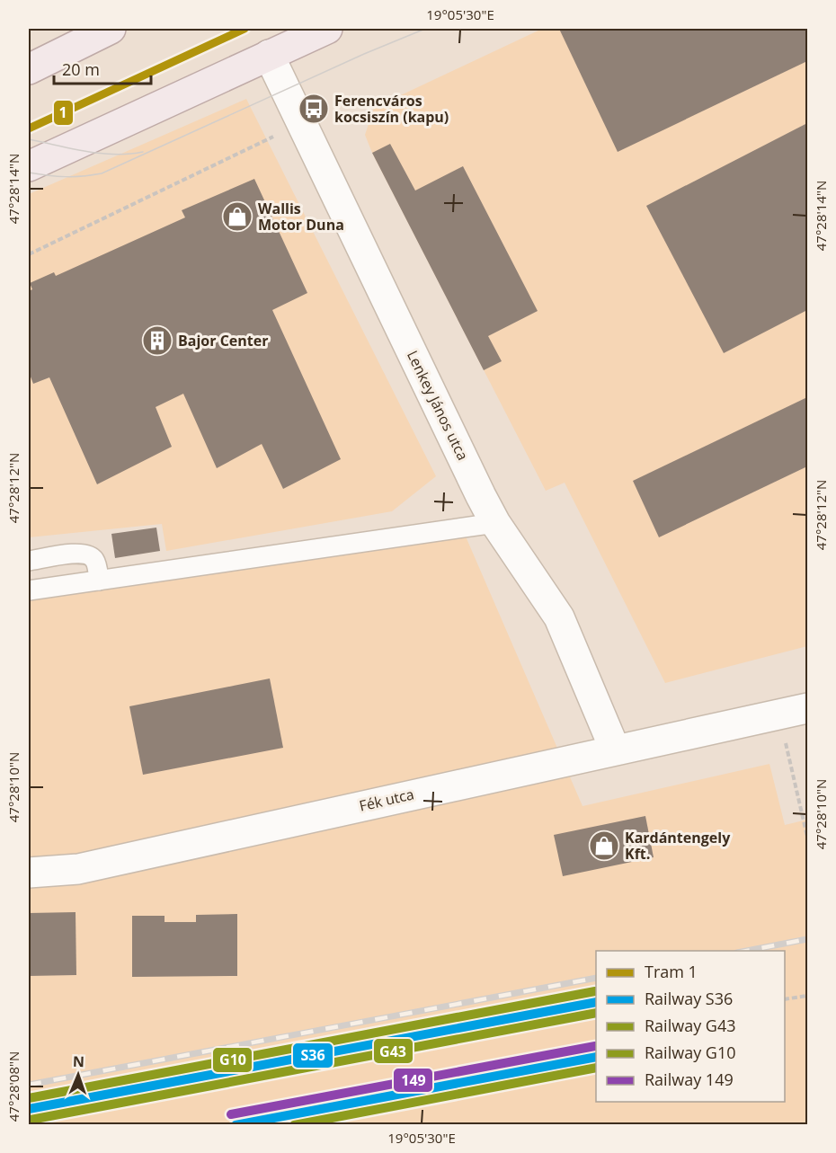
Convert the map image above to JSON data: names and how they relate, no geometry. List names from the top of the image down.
{
  "streets": {
    "street": ["Lenkey János utca", "Fék utca"]
  },
  "crossings": [
    ["Lenkey János utca", "Fék utca"]
  ],
  "places": {
    "bus stop": ["Ferencváros kocsiszín (kapu)"],
    "shop": ["Wallis Motor Duna", "Kardántengely Kft."],
    "building": ["Bajor Center"]
  },
  "lines": [
    "tram line 1",
    "rail line G10",
    "rail line S36",
    "rail line G43",
    "rail line 149"
  ],
  "legend": [
    "Tram 1",
    "Railway S36",
    "Railway G43",
    "Railway G10",
    "Railway 149"
  ],
  "scale_bar": "20 m",
  "north": "top",
  "coordinates": [
    "19°05'30\"E",
    "47°28'14\"N",
    "47°28'12\"N",
    "47°28'10\"N",
    "47°28'08\"N"
  ]
}
